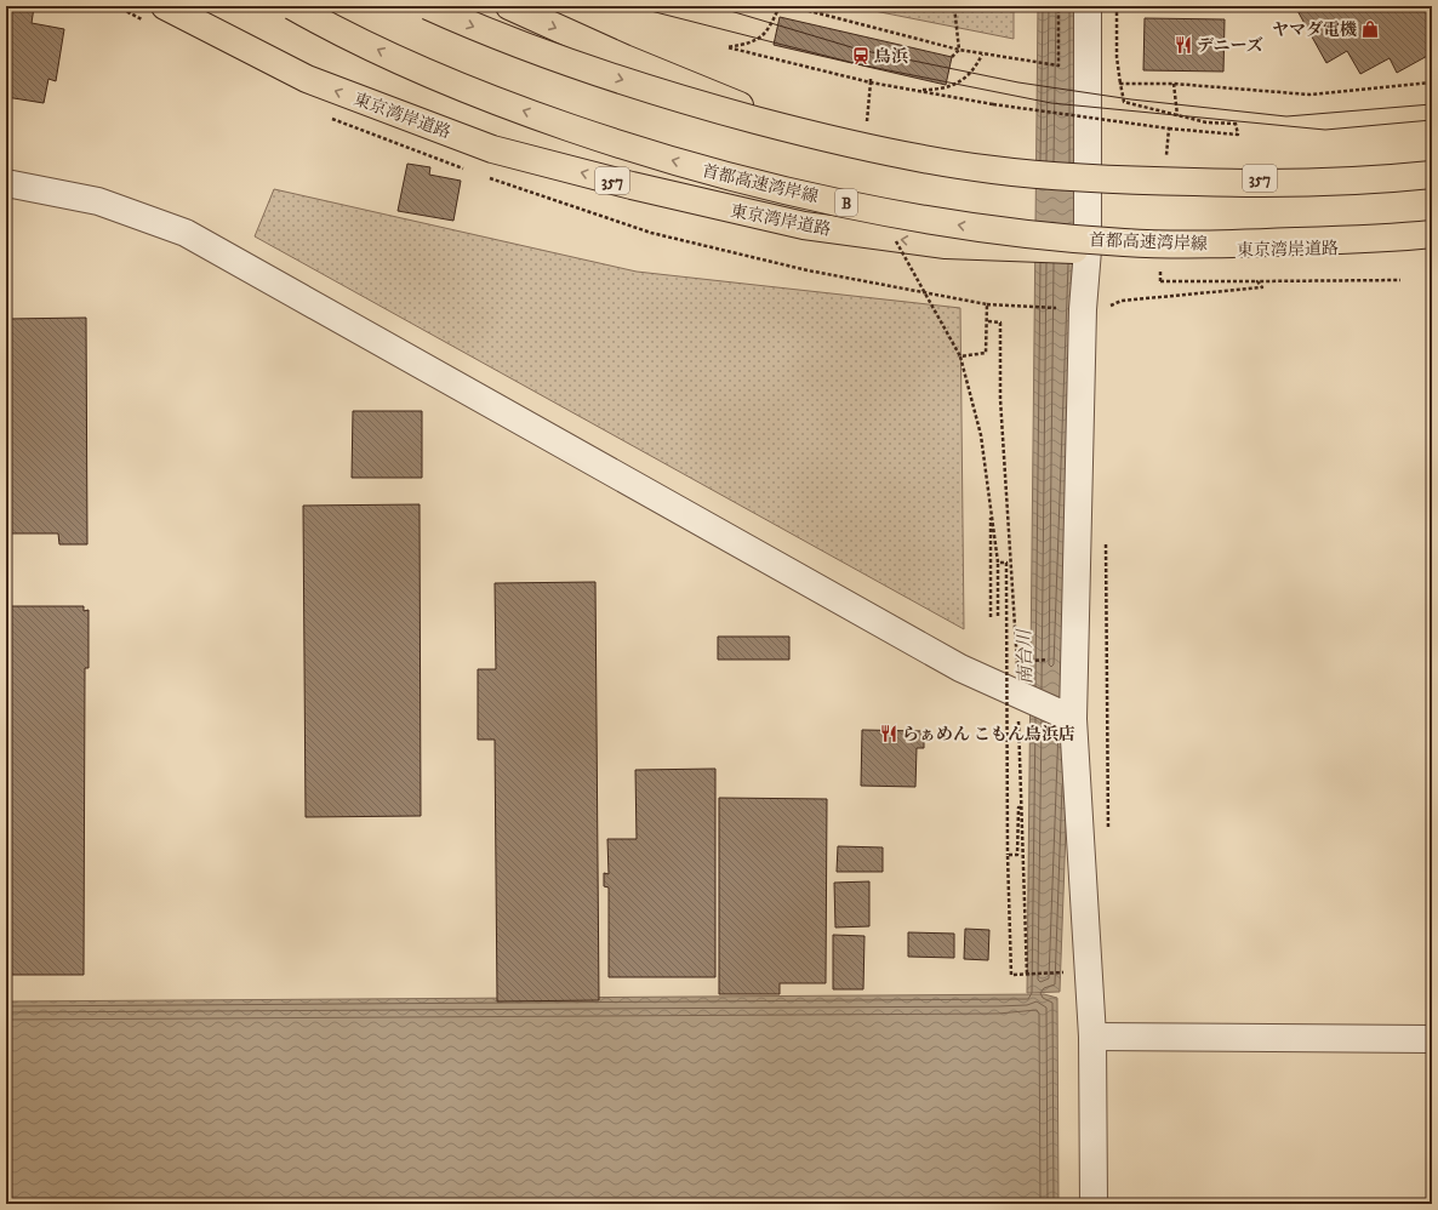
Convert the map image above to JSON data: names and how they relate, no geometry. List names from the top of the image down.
{
  "streets": {
    "highway": [
      "東京湾岸道路",
      "357",
      "首都高速湾岸線",
      "B"
    ]
  },
  "water": ["南台川"],
  "places": {
    "shop": ["ヤマダ電機"],
    "restaurant": ["デニーズ", "らぁめん こもん鳥浜店"],
    "station": ["鳥浜"]
  }
}
